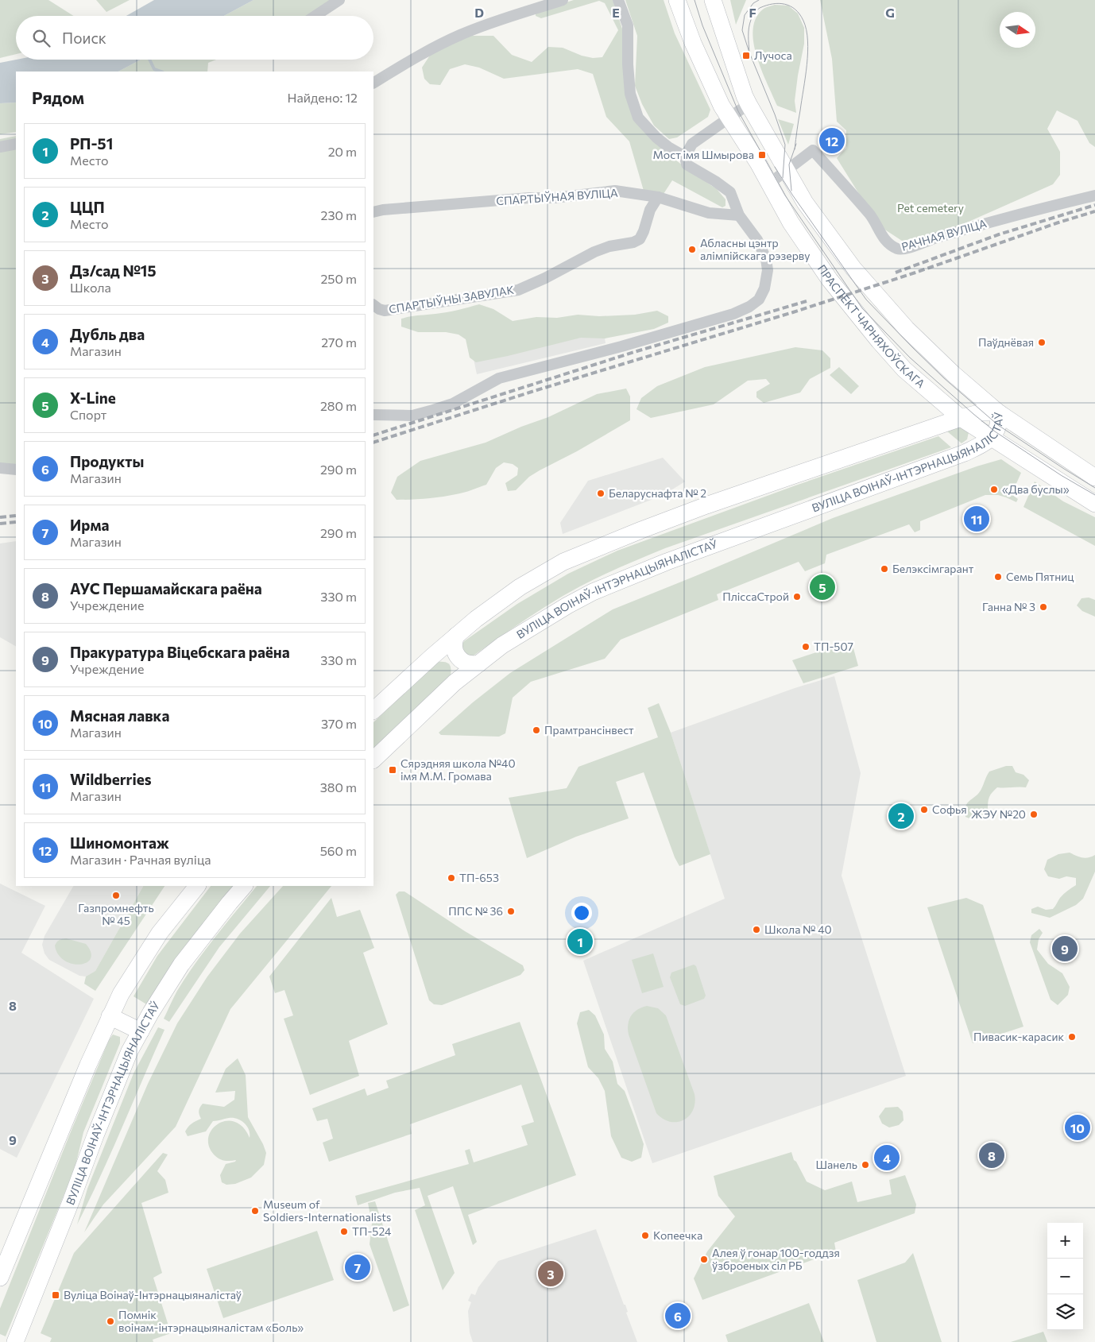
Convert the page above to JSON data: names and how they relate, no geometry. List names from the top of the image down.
{
  "streets": {
    "main road": ["ПРАСПЕКТ ЧАРНЯХОЎСКАГА", "ВУЛІЦА ВОІНАЎ-ІНТЭРНАЦЫЯНАЛІСТАЎ"],
    "street": ["СПАРТЫЎНАЯ ВУЛІЦА", "РАЧНАЯ ВУЛІЦА", "СПАРТЫЎНЫ ЗАВУЛАК"]
  },
  "crossings": [
    ["СПАРТЫЎНАЯ ВУЛІЦА", "СПАРТЫЎНЫ ЗАВУЛАК"],
    ["ПРАСПЕКТ ЧАРНЯХОЎСКАГА", "ВУЛІЦА ВОІНАЎ-ІНТЭРНАЦЫЯНАЛІСТАЎ"]
  ],
  "parks": ["Pet cemetery"],
  "places": {
    "transit": [
      "Лучоса",
      "Мост імя Шмырова",
      "Сярэдняя школа №40 імя М.М. Громава",
      "Вуліца Воінаў-Інтэрнацыяналістаў"
    ],
    "other": [
      "Абласны цэнтр алімпійскага рэзерву",
      "Паўднёвая",
      "«Два буслы»",
      "Беларуснафта № 2",
      "Белэксімгарант",
      "Семь Пятниц",
      "ПліссаСтрой",
      "Ганна № 3",
      "ТП-507",
      "Прамтрансінвест",
      "Софья",
      "ЖЭУ №20",
      "ТП-653",
      "Газпромнефть № 45",
      "ППС № 36",
      "Школа № 40",
      "Пивасик-карасик",
      "Шанель",
      "Museum of Soldiers-Internationalists",
      "ТП-524",
      "Копеечка",
      "Алея ў гонар 100-годдзя ўзброеных сіл РБ",
      "Помнік воінам-інтэрнацыяналістам «Боль»"
    ]
  },
  "north": "right",
  "page": {
    "search": "Поиск",
    "heading": ["Рядом", "Найдено: 12"],
    "list": [
      {
        "mark": "1",
        "name": "РП-51",
        "note": "Место",
        "value": "20 m"
      },
      {
        "mark": "2",
        "name": "ЦЦП",
        "note": "Место",
        "value": "230 m"
      },
      {
        "mark": "3",
        "name": "Дз/сад №15",
        "note": "Школа",
        "value": "250 m"
      },
      {
        "mark": "4",
        "name": "Дубль два",
        "note": "Магазин",
        "value": "270 m"
      },
      {
        "mark": "5",
        "name": "X-Line",
        "note": "Спорт",
        "value": "280 m"
      },
      {
        "mark": "6",
        "name": "Продукты",
        "note": "Магазин",
        "value": "290 m"
      },
      {
        "mark": "7",
        "name": "Ирма",
        "note": "Магазин",
        "value": "290 m"
      },
      {
        "mark": "8",
        "name": "АУС Першамайскага раёна",
        "note": "Учреждение",
        "value": "330 m"
      },
      {
        "mark": "9",
        "name": "Пракуратура Віцебскага раёна",
        "note": "Учреждение",
        "value": "330 m"
      },
      {
        "mark": "10",
        "name": "Мясная лавка",
        "note": "Магазин",
        "value": "370 m"
      },
      {
        "mark": "11",
        "name": "Wildberries",
        "note": "Магазин",
        "value": "380 m"
      },
      {
        "mark": "12",
        "name": "Шиномонтаж",
        "note": "Магазин · Рачная вуліца",
        "value": "560 m"
      }
    ],
    "pins": [
      "12",
      "11",
      "5",
      "2",
      "1",
      "9",
      "10",
      "8",
      "4",
      "7",
      "3",
      "6"
    ],
    "map_buttons": ["+", "−"]
  },
  "grid": {
    "columns": [
      "D",
      "E",
      "F",
      "G"
    ],
    "rows": ["8", "9"]
  }
}
